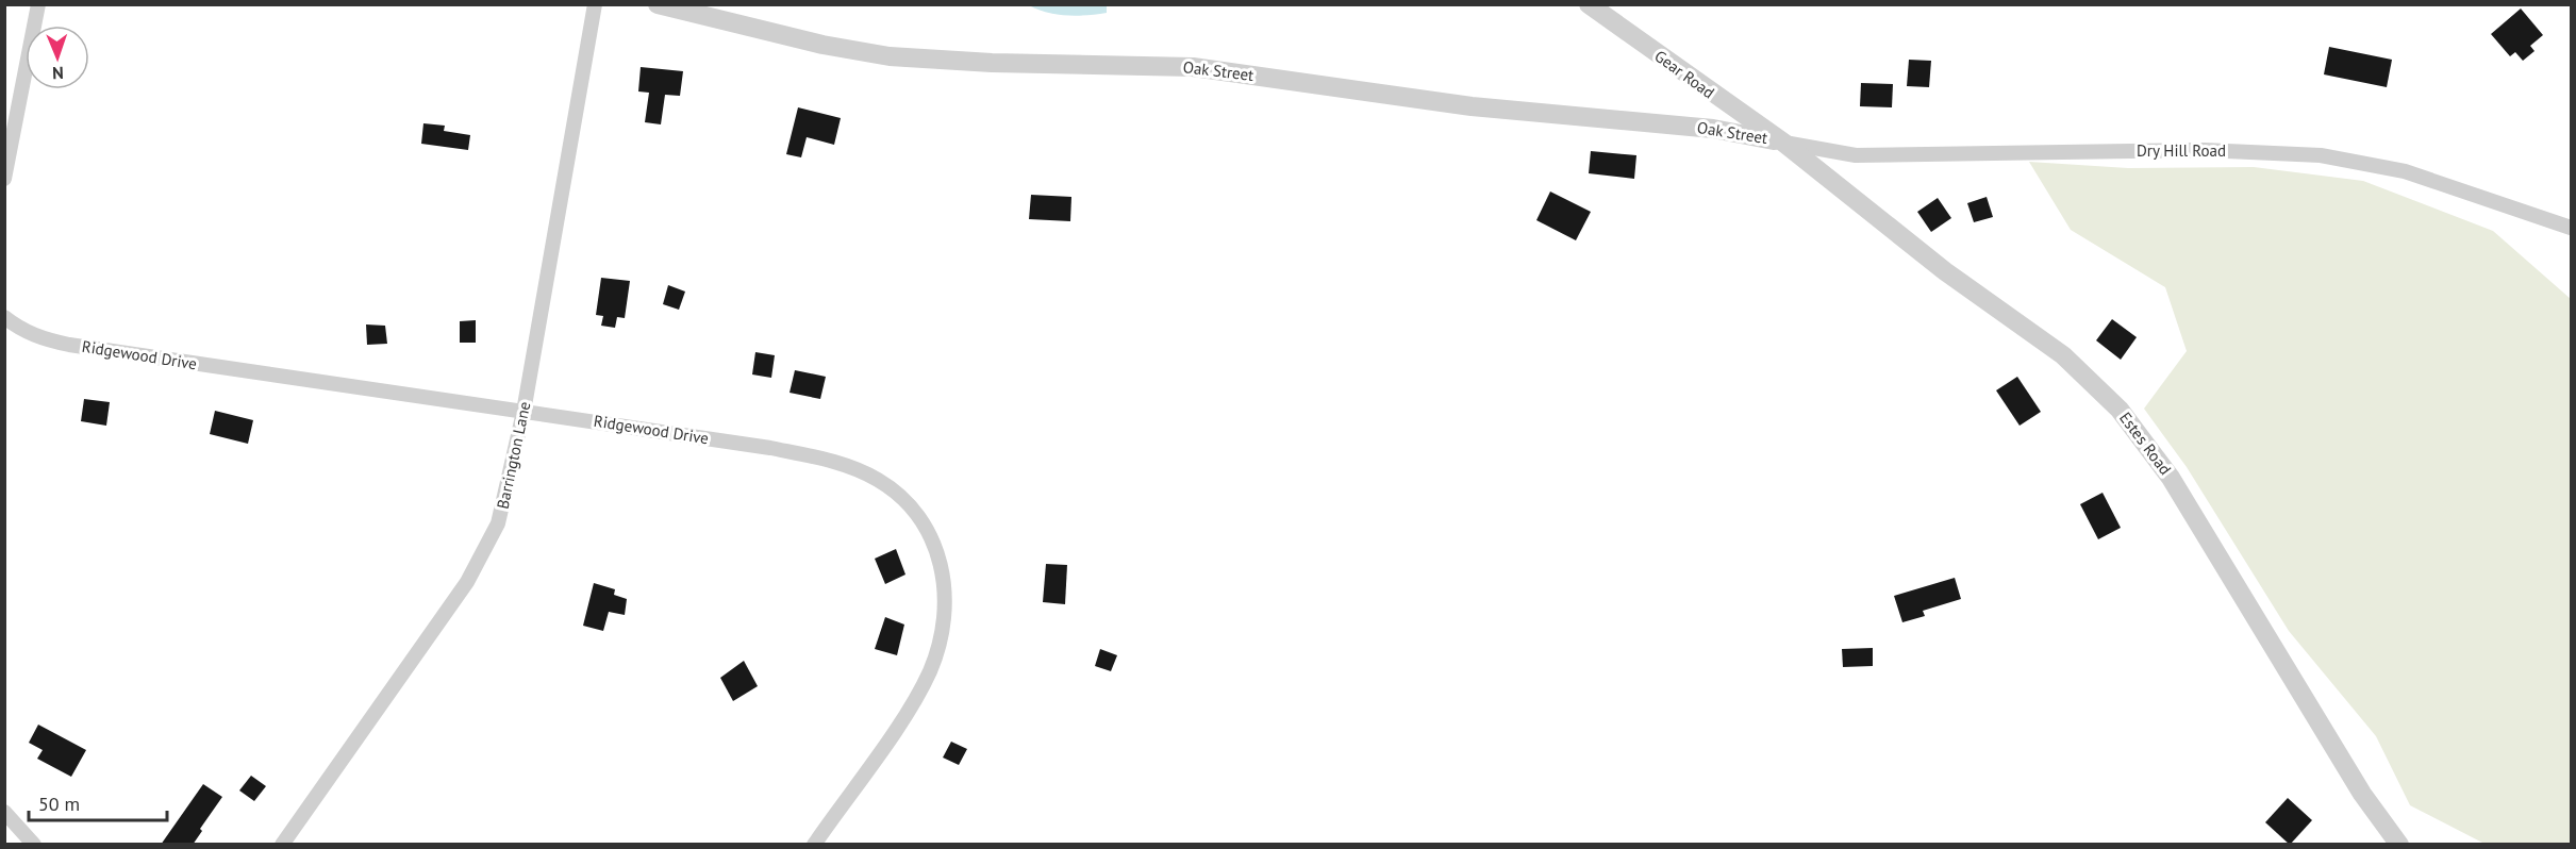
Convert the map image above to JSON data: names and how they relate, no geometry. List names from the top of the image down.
{
  "streets": {
    "street": [
      "Oak Street",
      "Gear Road",
      "Dry Hill Road",
      "Ridgewood Drive",
      "Estes Road",
      "Barrington Lane"
    ]
  },
  "crossings": [
    ["Oak Street", "Gear Road"],
    ["Oak Street", "Dry Hill Road"],
    ["Oak Street", "Estes Road"],
    ["Gear Road", "Dry Hill Road"],
    ["Gear Road", "Estes Road"],
    ["Dry Hill Road", "Estes Road"],
    ["Ridgewood Drive", "Barrington Lane"]
  ],
  "scale_bar": "50 m",
  "north": "bottom"
}
